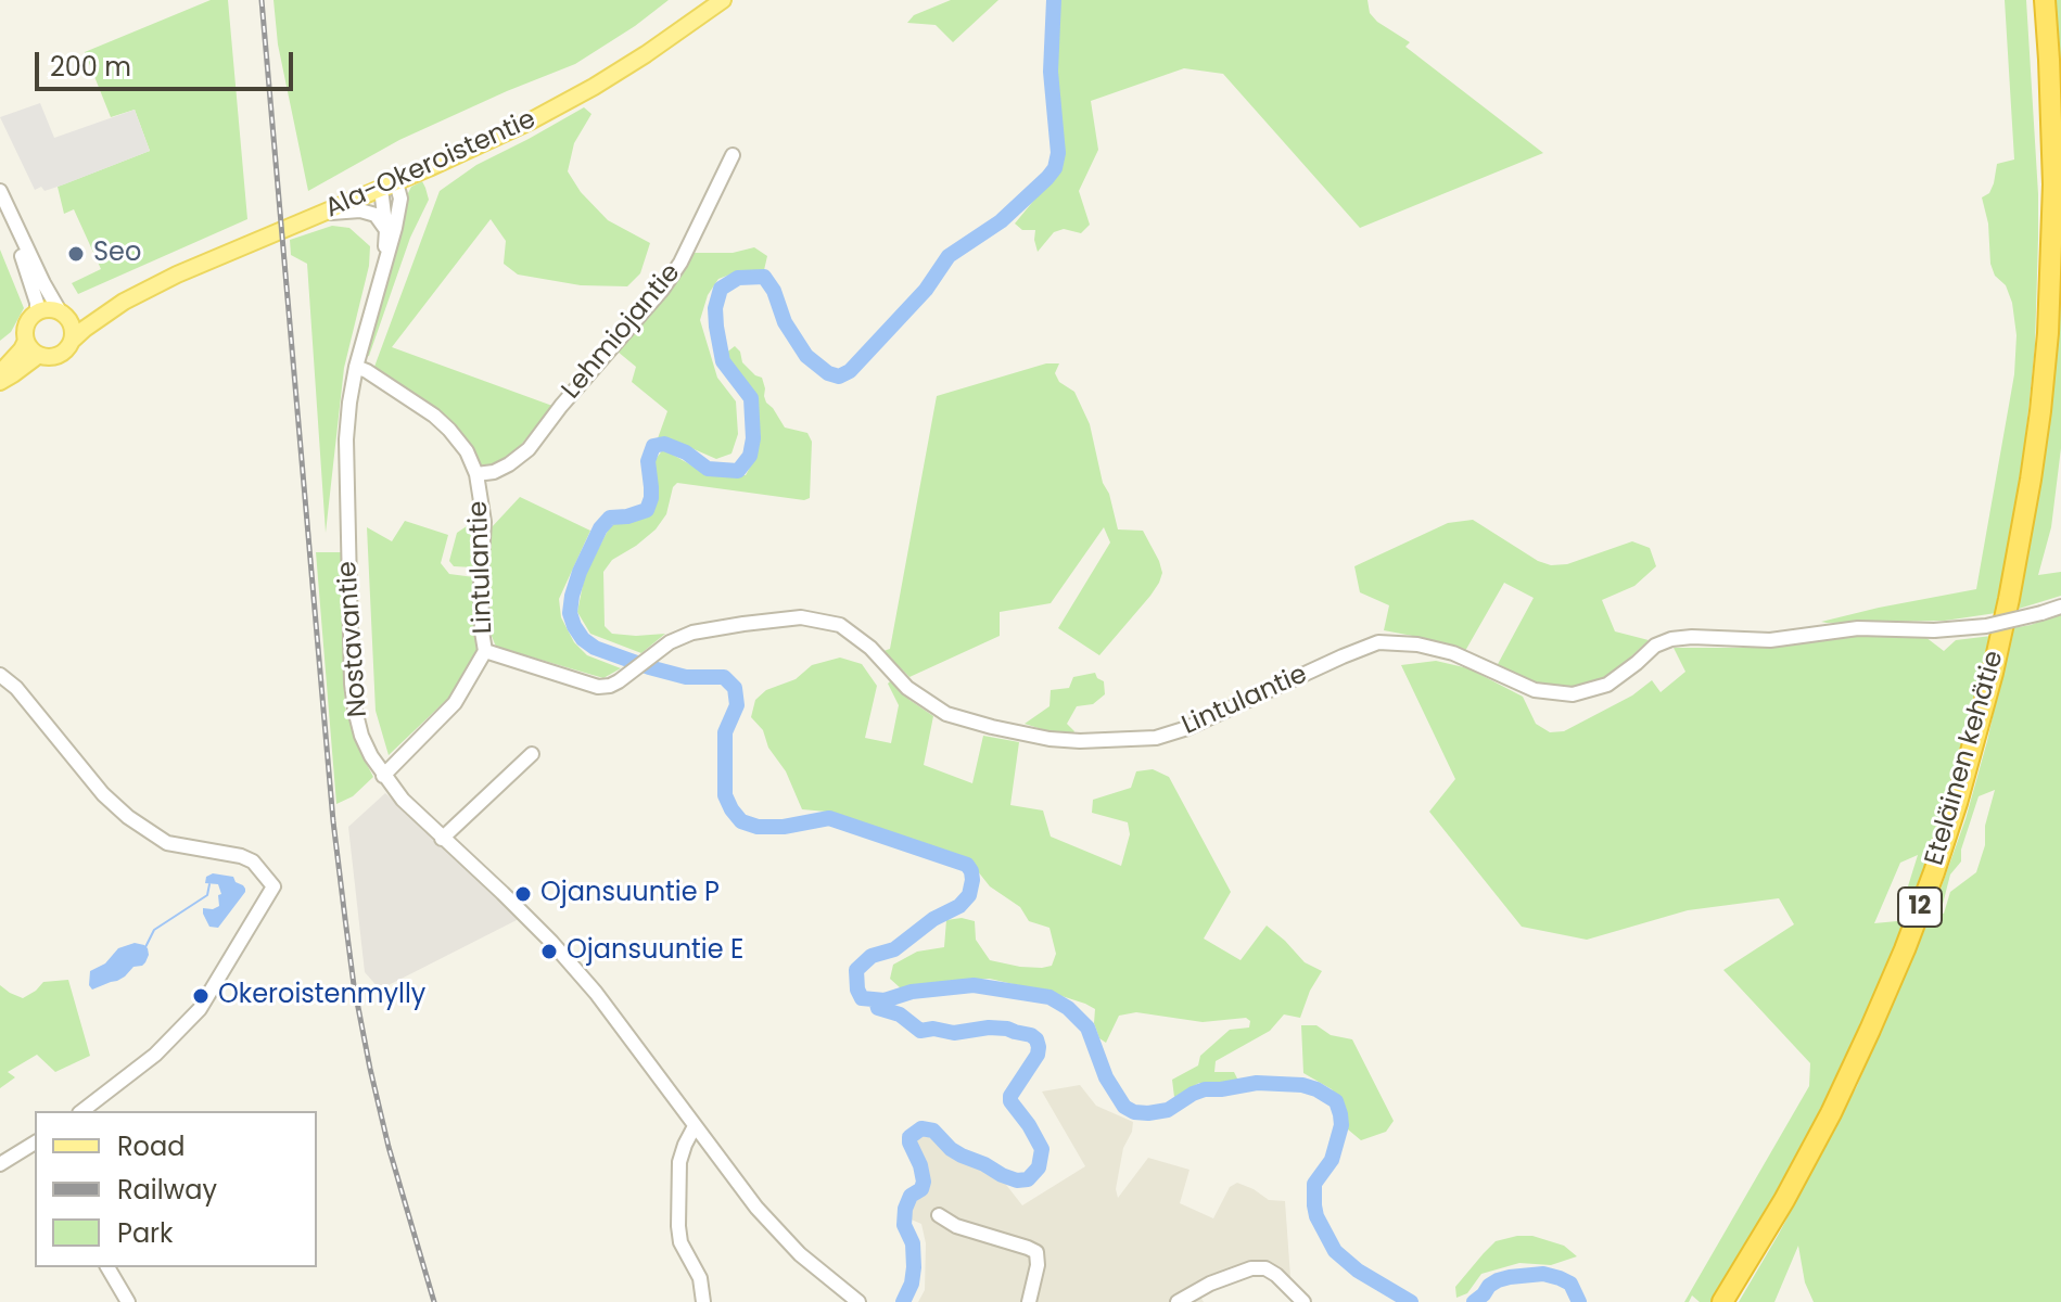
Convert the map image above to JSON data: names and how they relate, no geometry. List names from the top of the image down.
{
  "streets": {
    "highway": ["Eteläinen kehätie", "12"],
    "main road": ["Ala-Okeroistentie"],
    "street": ["Lehmiojantie", "Lintulantie", "Nostavantie"]
  },
  "crossings": [
    ["Ala-Okeroistentie", "Nostavantie"],
    ["Lehmiojantie", "Lintulantie"],
    ["Lintulantie", "Nostavantie"]
  ],
  "places": [
    "Seo",
    "Ojansuuntie P",
    "Ojansuuntie E",
    "Okeroistenmylly"
  ],
  "legend": ["Road", "Railway", "Park"],
  "scale_bar": "200 m"
}
